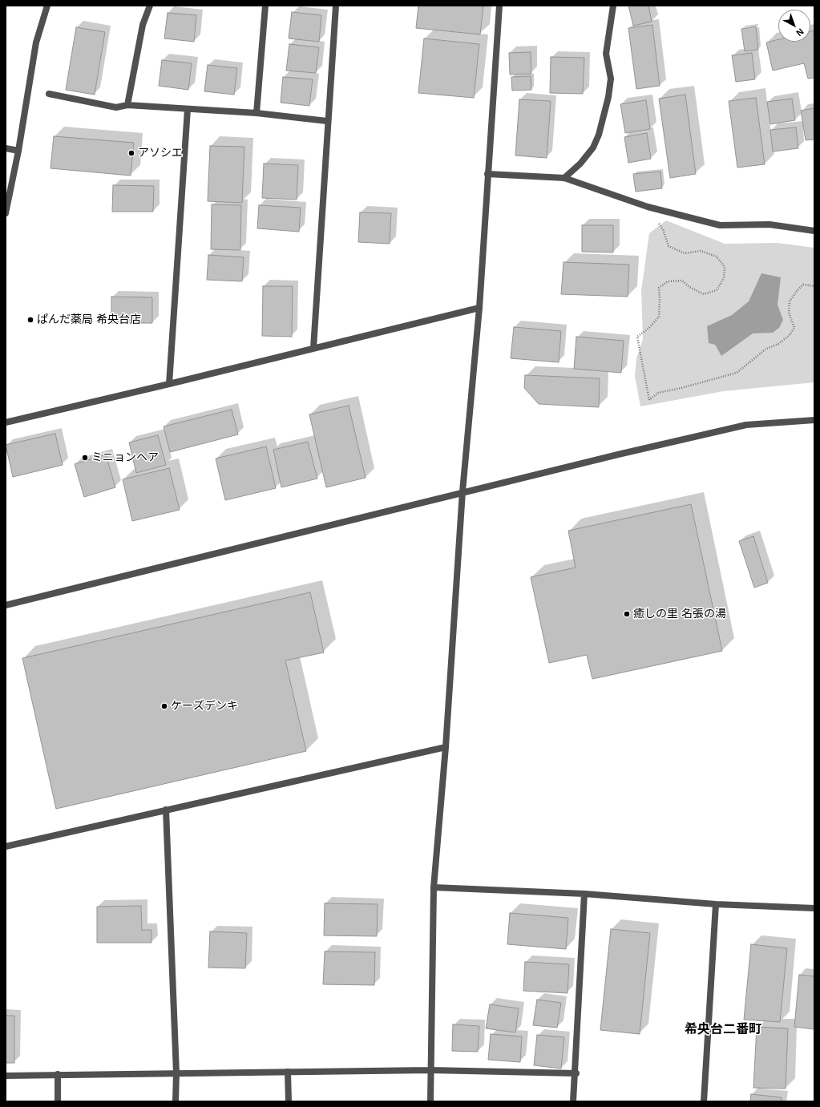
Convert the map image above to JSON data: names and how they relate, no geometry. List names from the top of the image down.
{
  "districts": ["希央台二番町"],
  "places": [
    "アソシエ",
    "ぱんだ薬局 希央台店",
    "ミニョンヘア",
    "癒しの里 名張の湯",
    "ケーズデンキ"
  ],
  "north": "bottom right"
}
